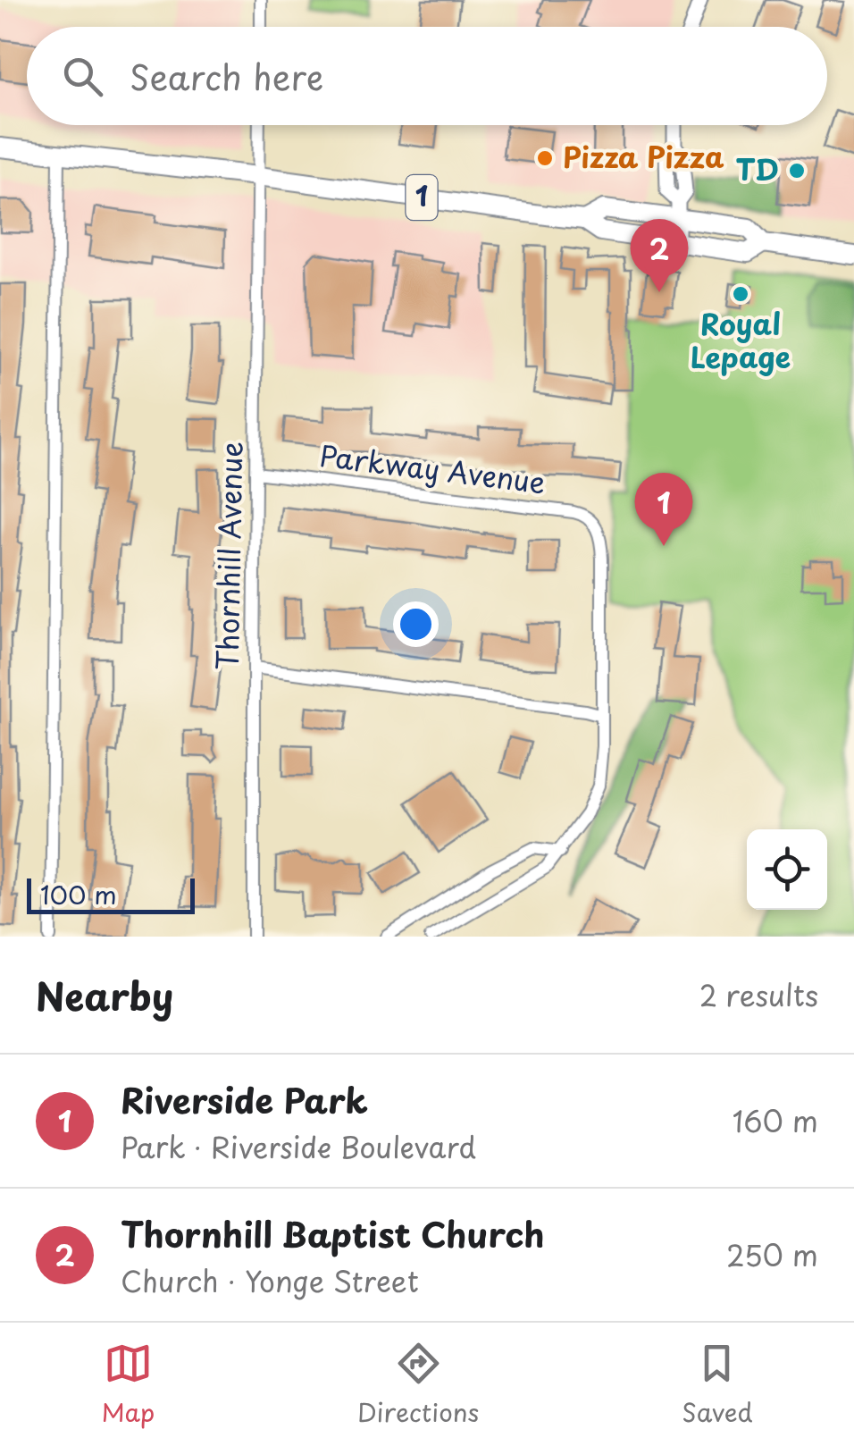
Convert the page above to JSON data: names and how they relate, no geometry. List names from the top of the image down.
{
  "streets": {
    "main road": ["1"],
    "street": ["Parkway Avenue", "Thornhill Avenue"]
  },
  "crossings": [
    ["1", "Thornhill Avenue"],
    ["Parkway Avenue", "Thornhill Avenue"]
  ],
  "places": ["Pizza Pizza", "TD", "Royal Lepage"],
  "scale_bar": "100 m",
  "page": {
    "search": "Search here",
    "pins": ["2", "1"],
    "scale": "100 m",
    "heading": ["Nearby", "2 results"],
    "list": [
      {
        "mark": "1",
        "name": "Riverside Park",
        "note": "Park · Riverside Boulevard",
        "value": "160 m"
      },
      {
        "mark": "2",
        "name": "Thornhill Baptist Church",
        "note": "Church · Yonge Street",
        "value": "250 m"
      }
    ],
    "nav": ["Map", "Directions", "Saved"]
  }
}
